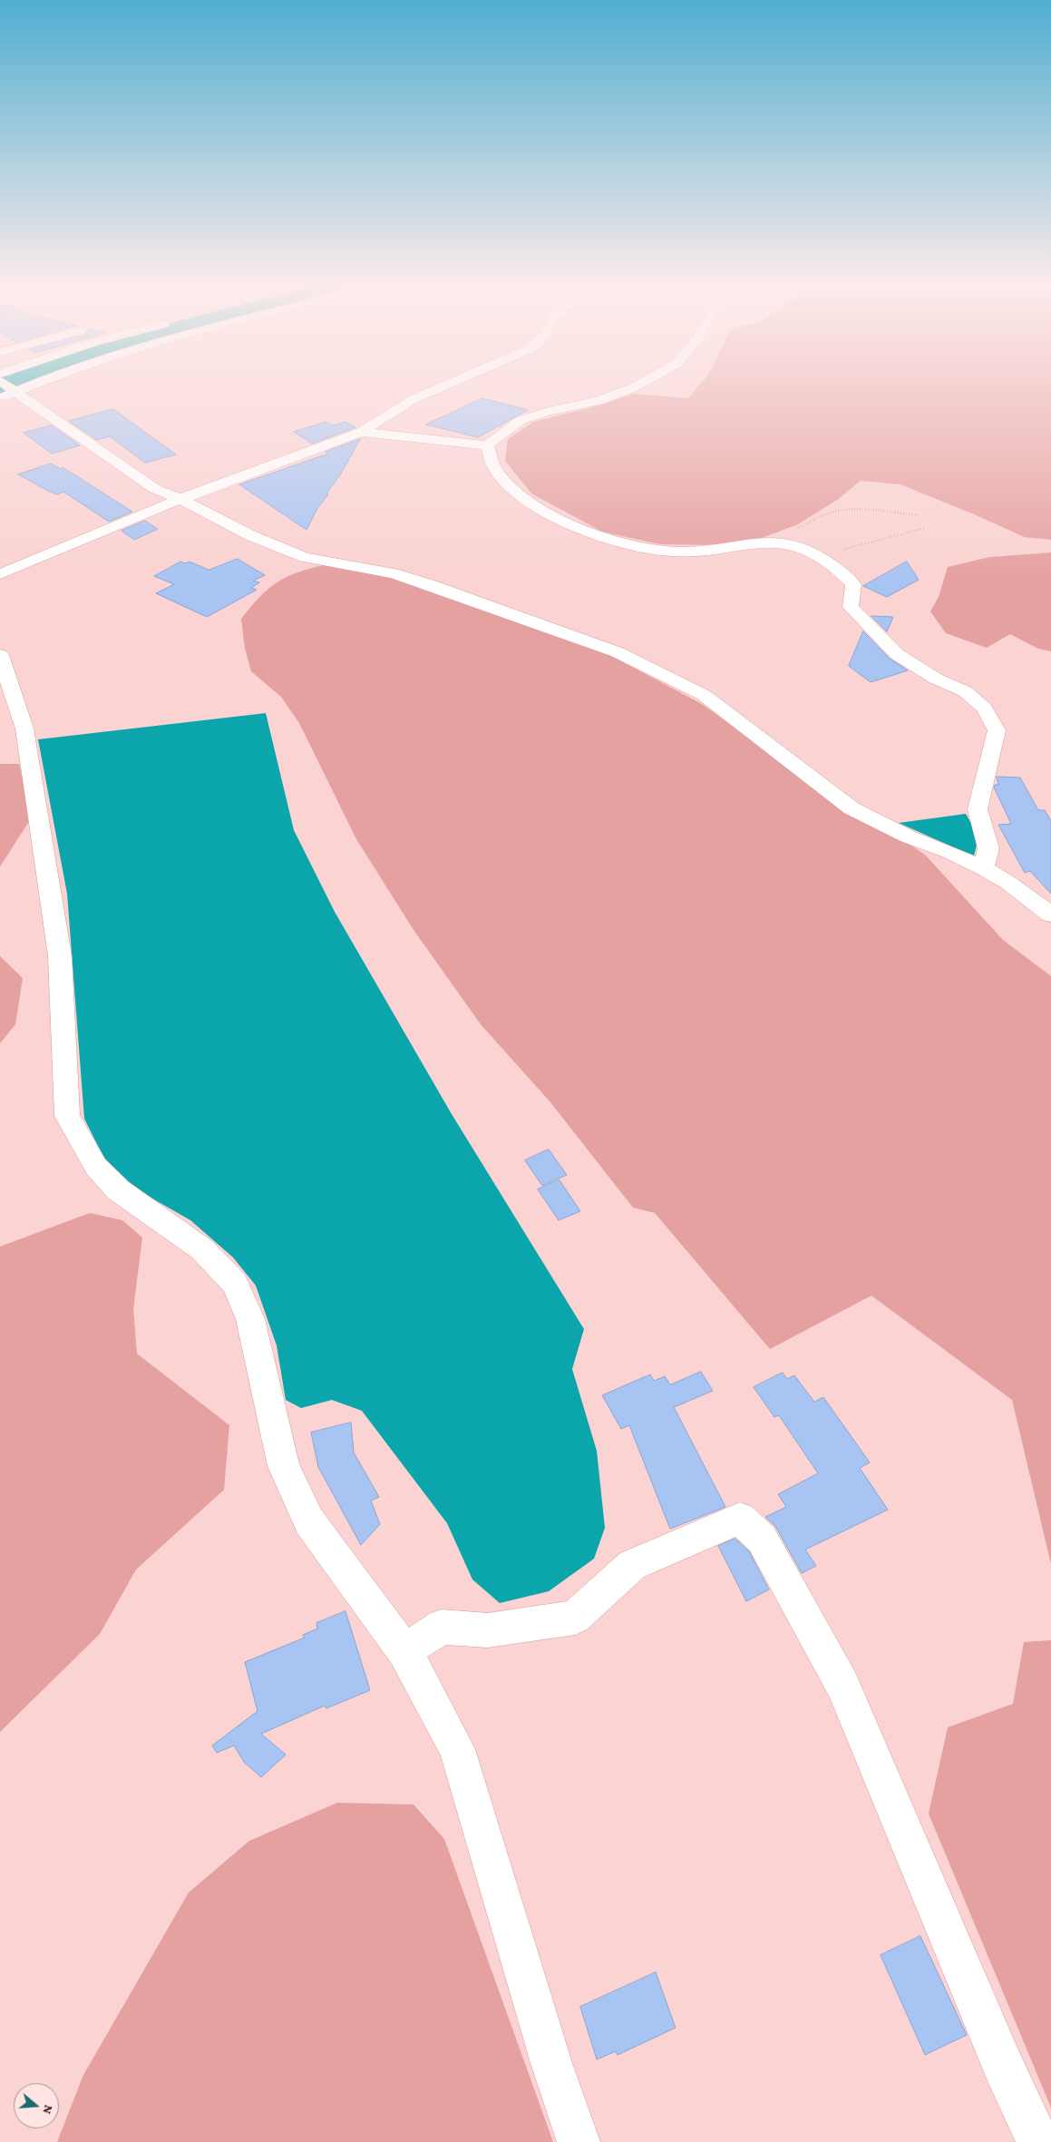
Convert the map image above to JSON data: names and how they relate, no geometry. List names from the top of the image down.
{
  "north": "right"
}
